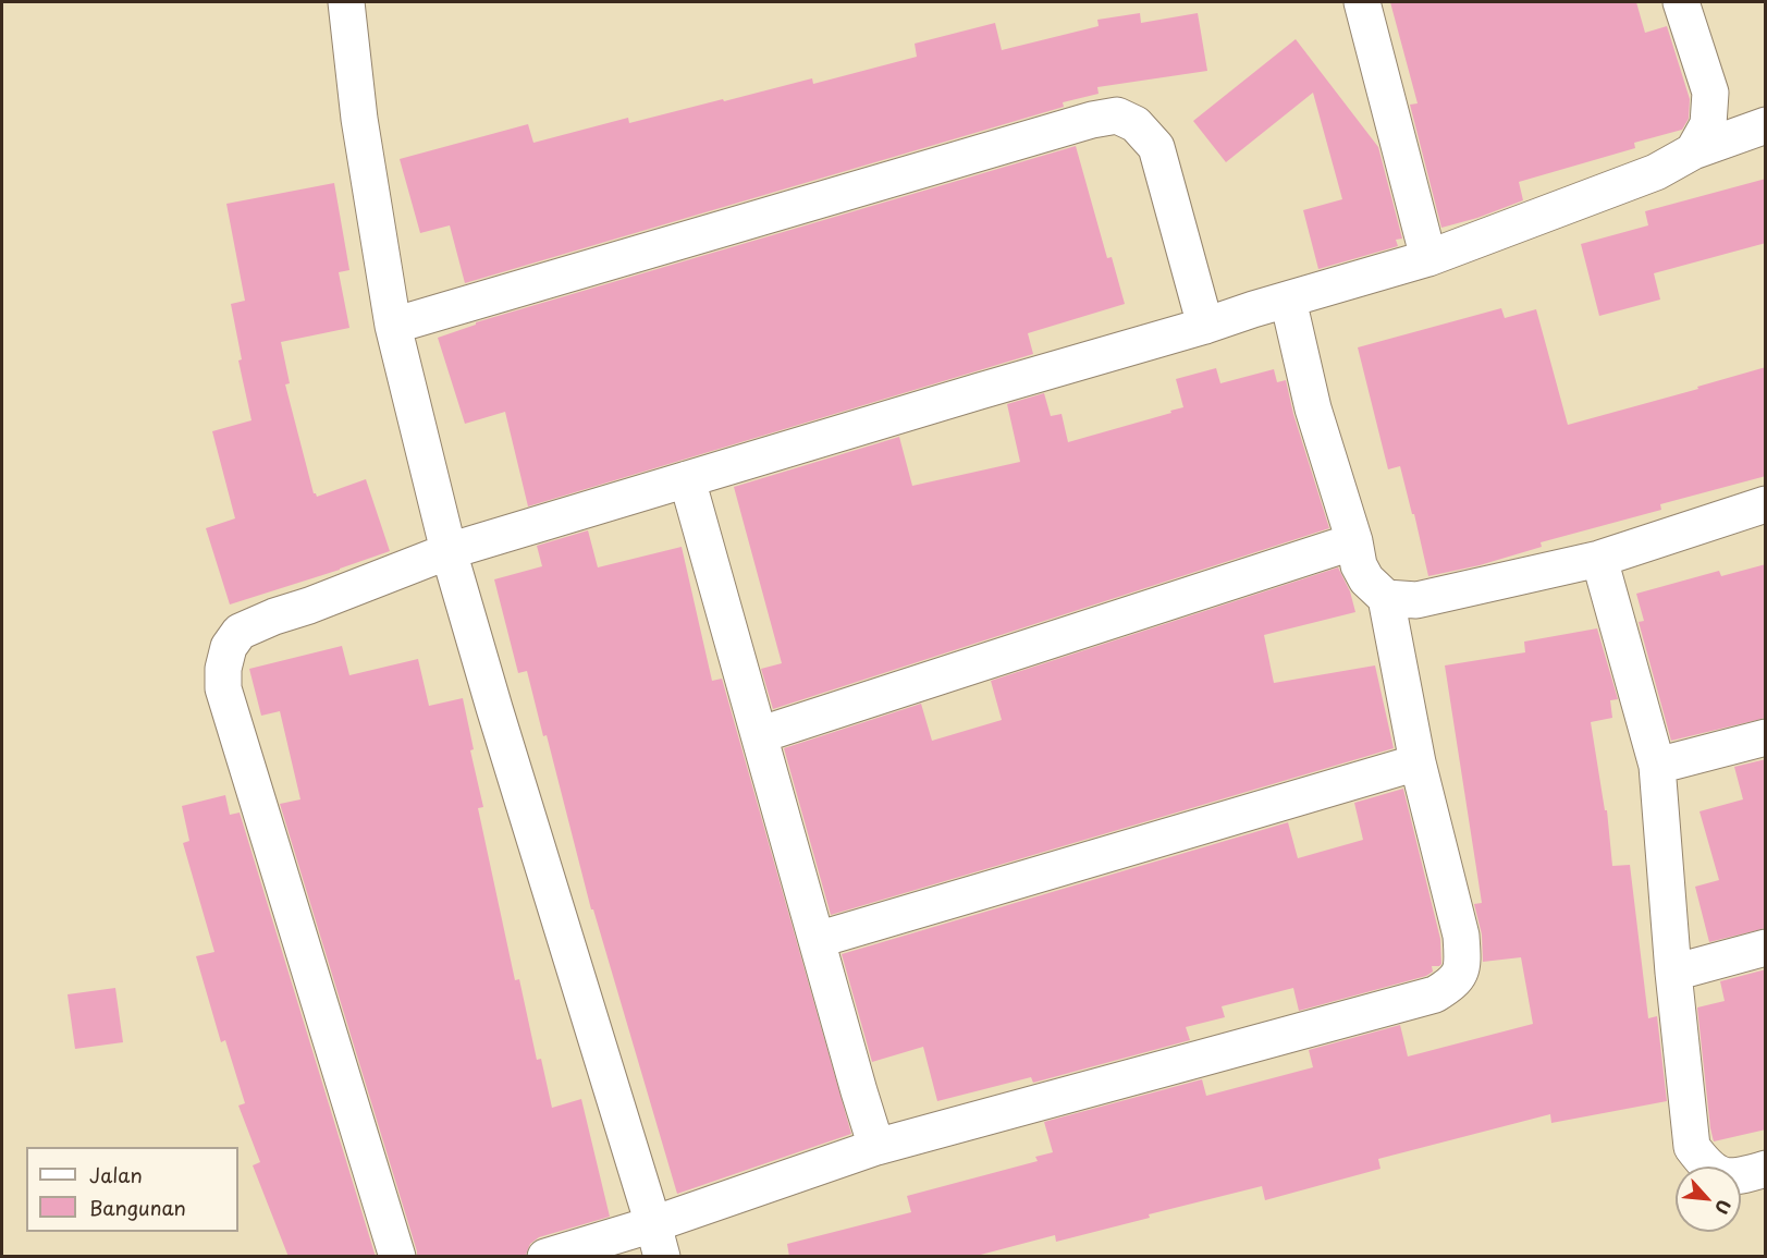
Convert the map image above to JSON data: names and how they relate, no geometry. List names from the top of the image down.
{
  "legend": ["Jalan", "Bangunan"],
  "north": "bottom right"
}
